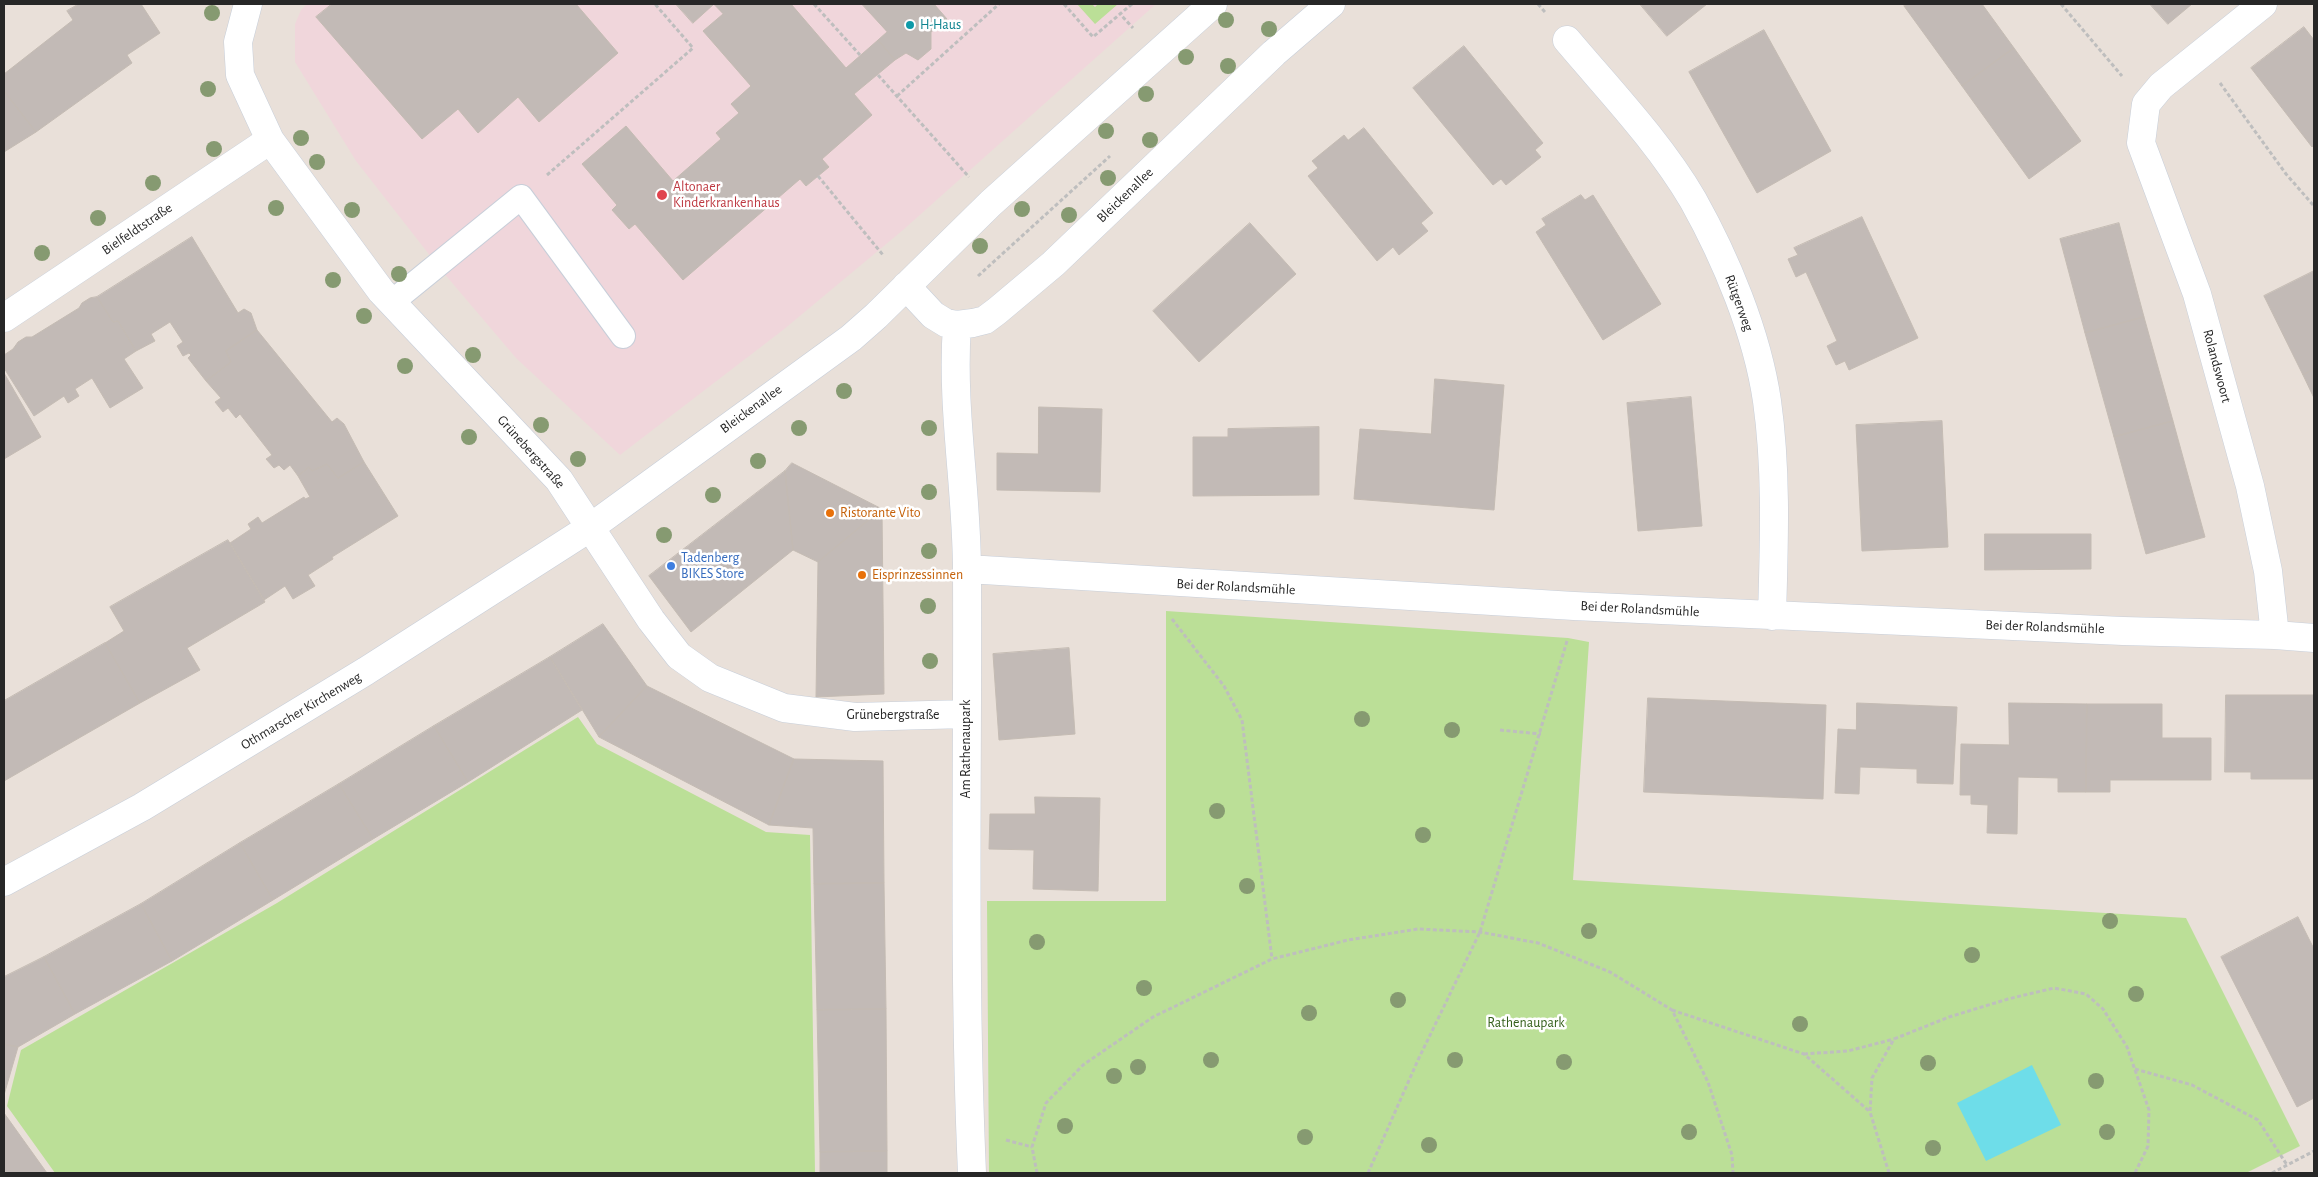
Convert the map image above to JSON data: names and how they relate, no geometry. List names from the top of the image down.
{
  "streets": {
    "street": [
      "Bleickenallee",
      "Bielfeldtstraße",
      "Rütgerweg",
      "Rolandswoort",
      "Grünebergstraße",
      "Bei der Rolandsmühle",
      "Othmarscher Kirchenweg",
      "Am Rathenaupark"
    ]
  },
  "crossings": [
    ["Bleickenallee", "Grünebergstraße"],
    ["Bleickenallee", "Othmarscher Kirchenweg"],
    ["Bleickenallee", "Am Rathenaupark"],
    ["Bielfeldtstraße", "Grünebergstraße"],
    ["Rütgerweg", "Bei der Rolandsmühle"],
    ["Rolandswoort", "Bei der Rolandsmühle"],
    ["Grünebergstraße", "Othmarscher Kirchenweg"],
    ["Grünebergstraße", "Am Rathenaupark"],
    ["Bei der Rolandsmühle", "Am Rathenaupark"]
  ],
  "parks": ["Rathenaupark"],
  "places": [
    "H-Haus",
    "Altonaer Kinderkrankenhaus",
    "Ristorante Vito",
    "Tadenberg BIKES Store",
    "Eisprinzessinnen"
  ]
}
